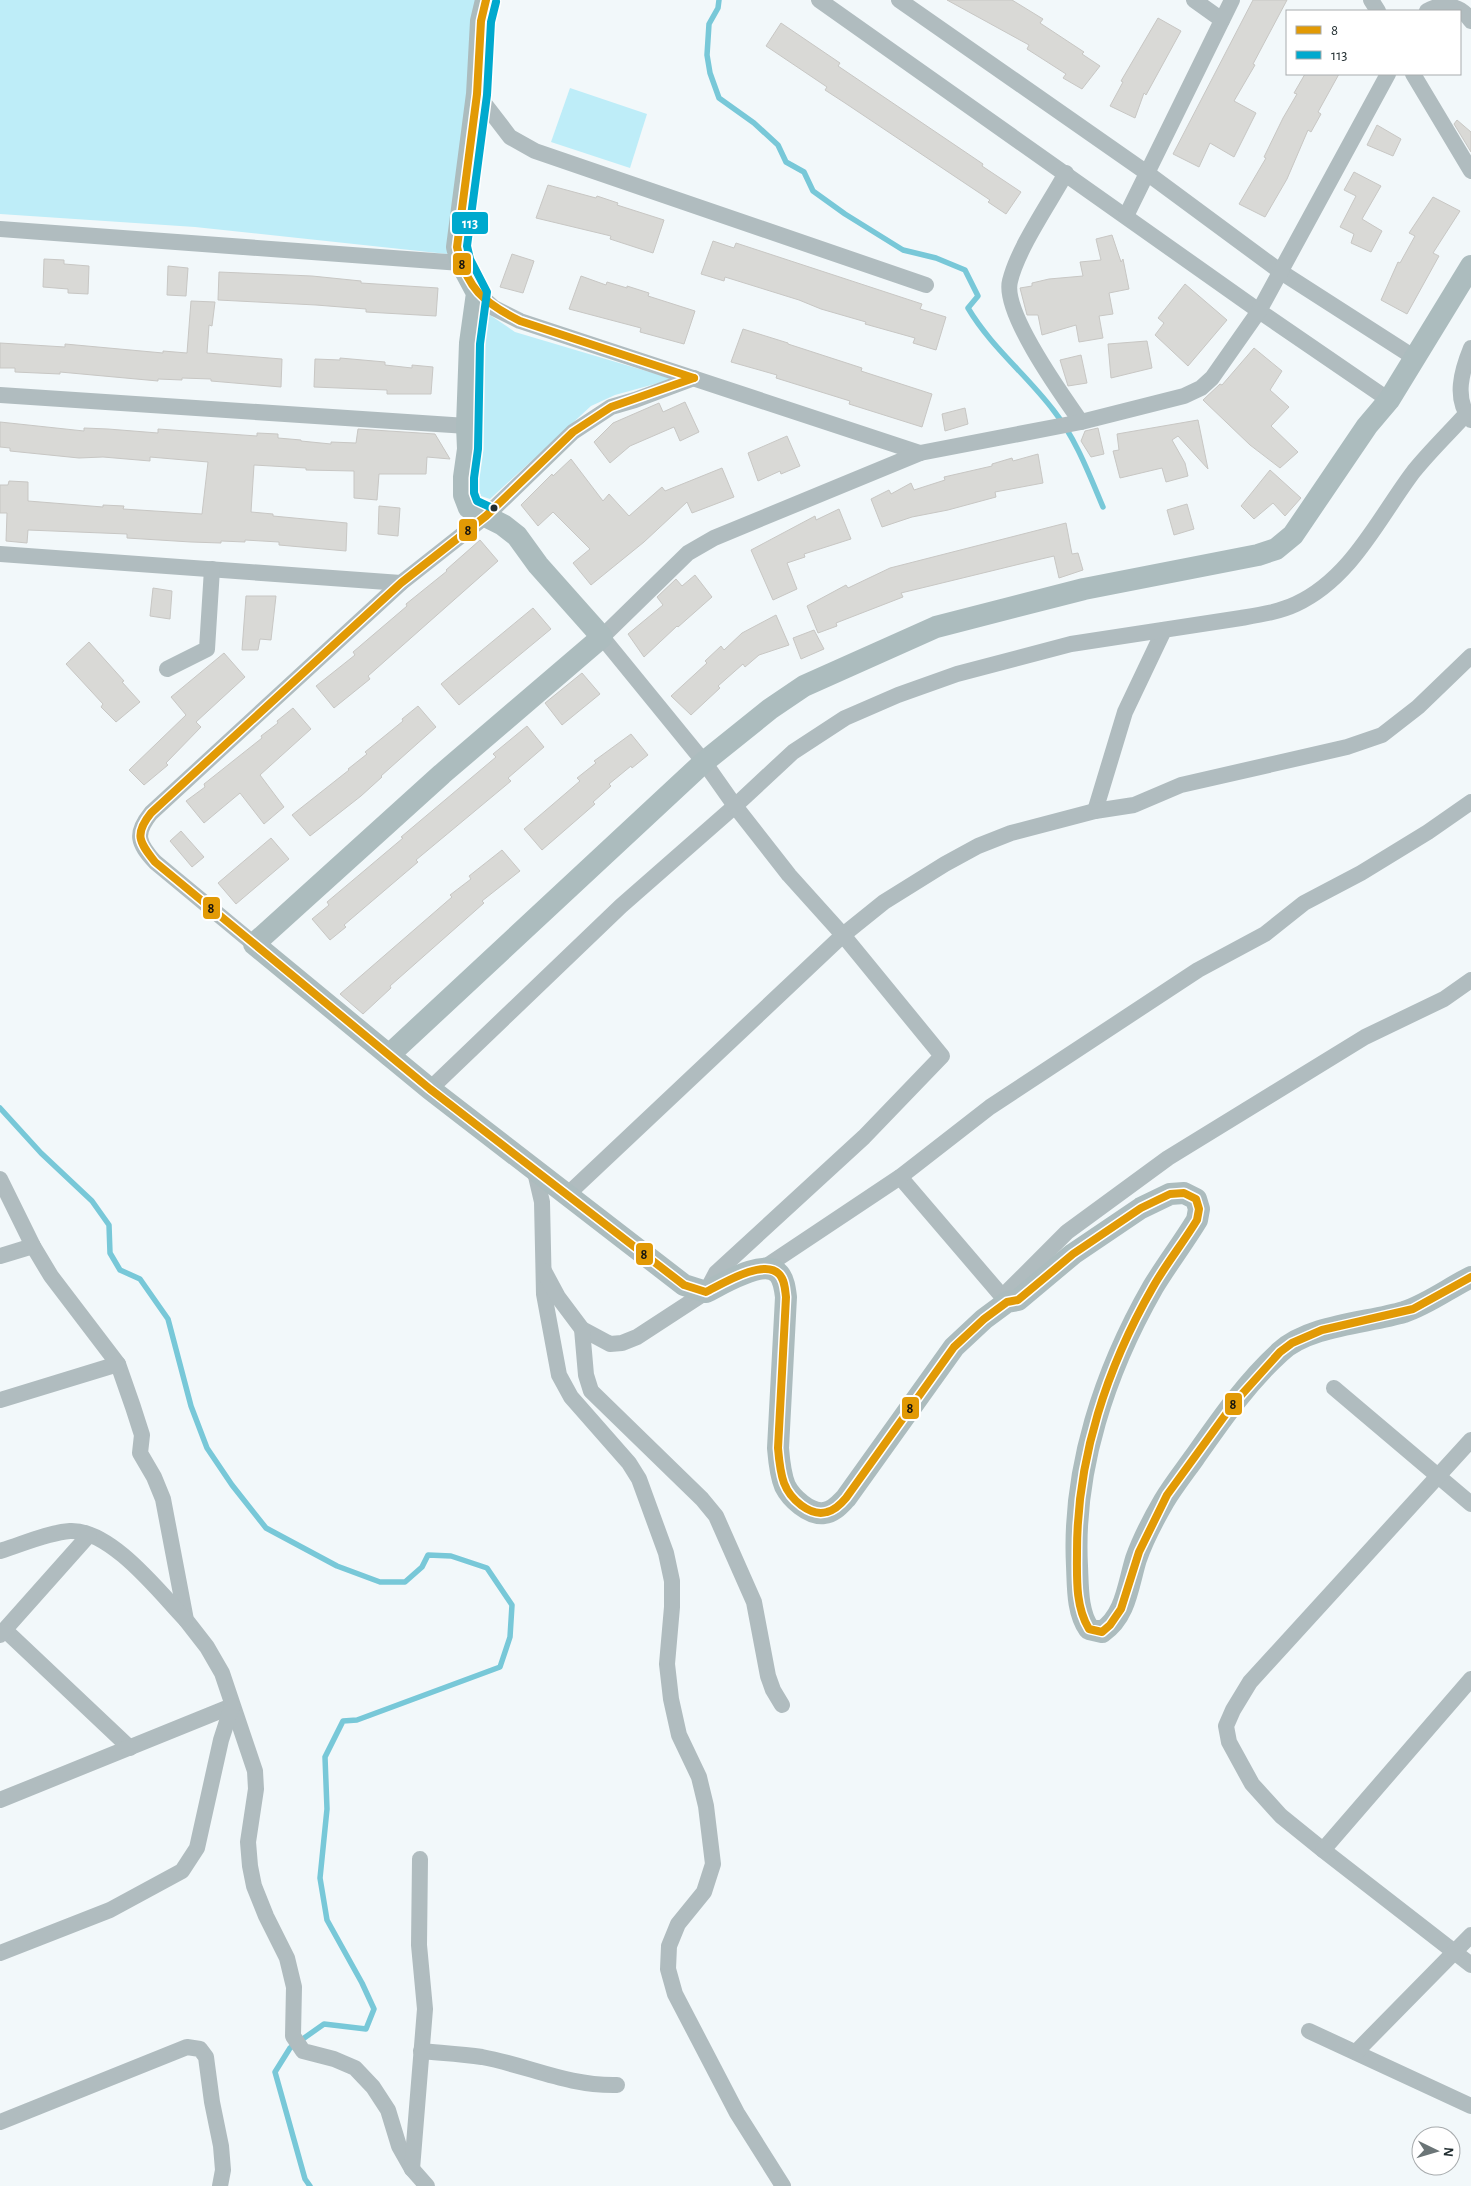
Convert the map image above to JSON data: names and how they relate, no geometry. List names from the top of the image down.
{
  "lines": ["transit line 8", "transit line 113"],
  "legend": ["8", "113"],
  "north": "right"
}
